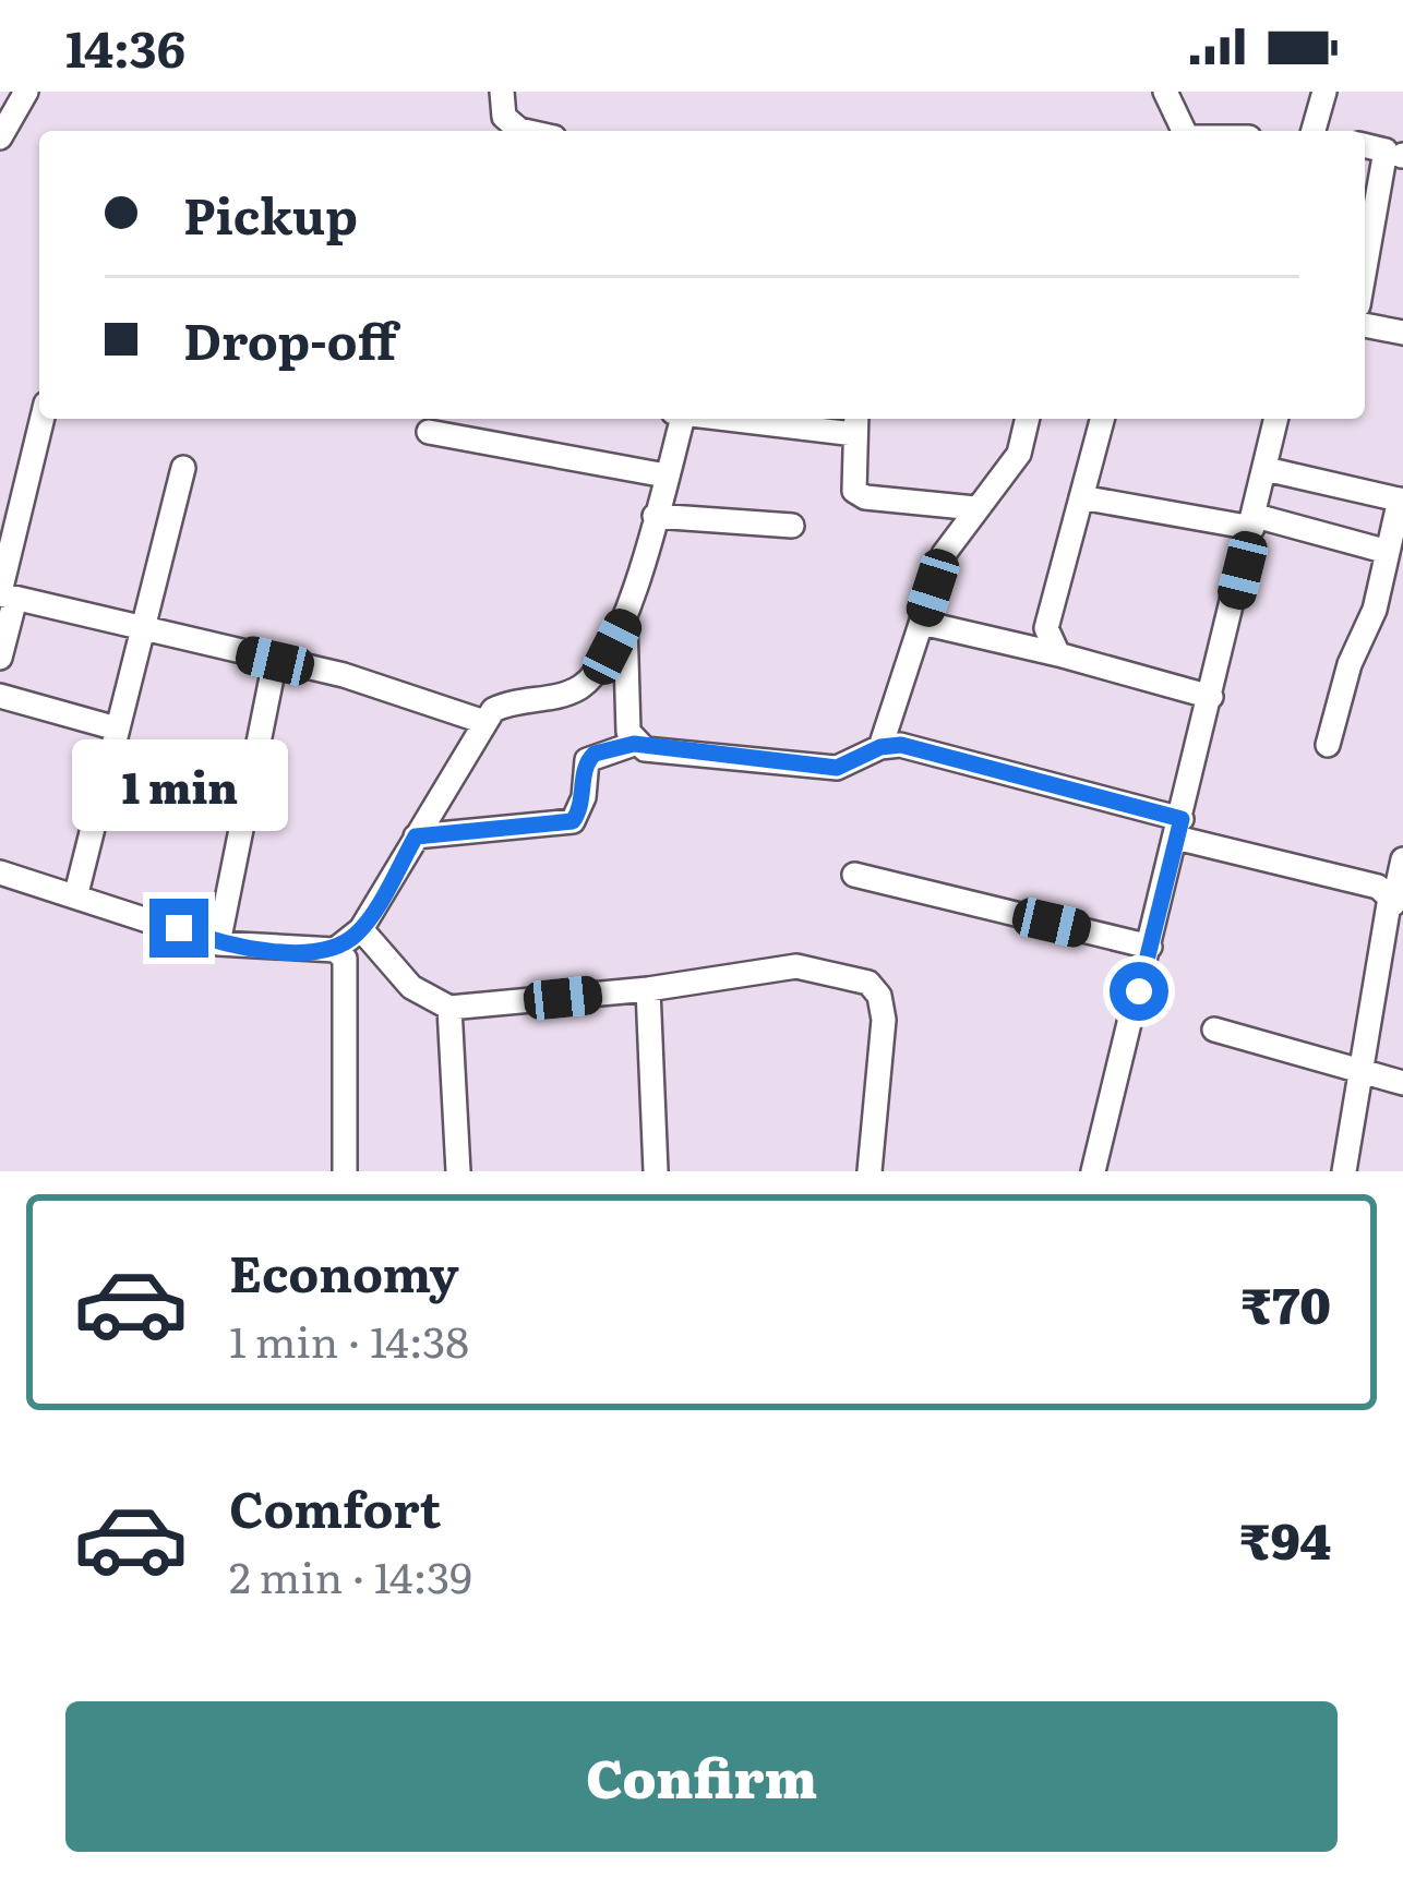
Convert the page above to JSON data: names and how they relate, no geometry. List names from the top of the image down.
{
  "page": {
    "status": "14:36",
    "banner": ["Pickup", "Drop-off"],
    "bubble": "1 min",
    "list": [
      {
        "name": "Economy",
        "note": "1 min · 14:38",
        "value": "₹70"
      },
      {
        "name": "Comfort",
        "note": "2 min · 14:39",
        "value": "₹94"
      }
    ],
    "buttons": "Confirm"
  }
}
